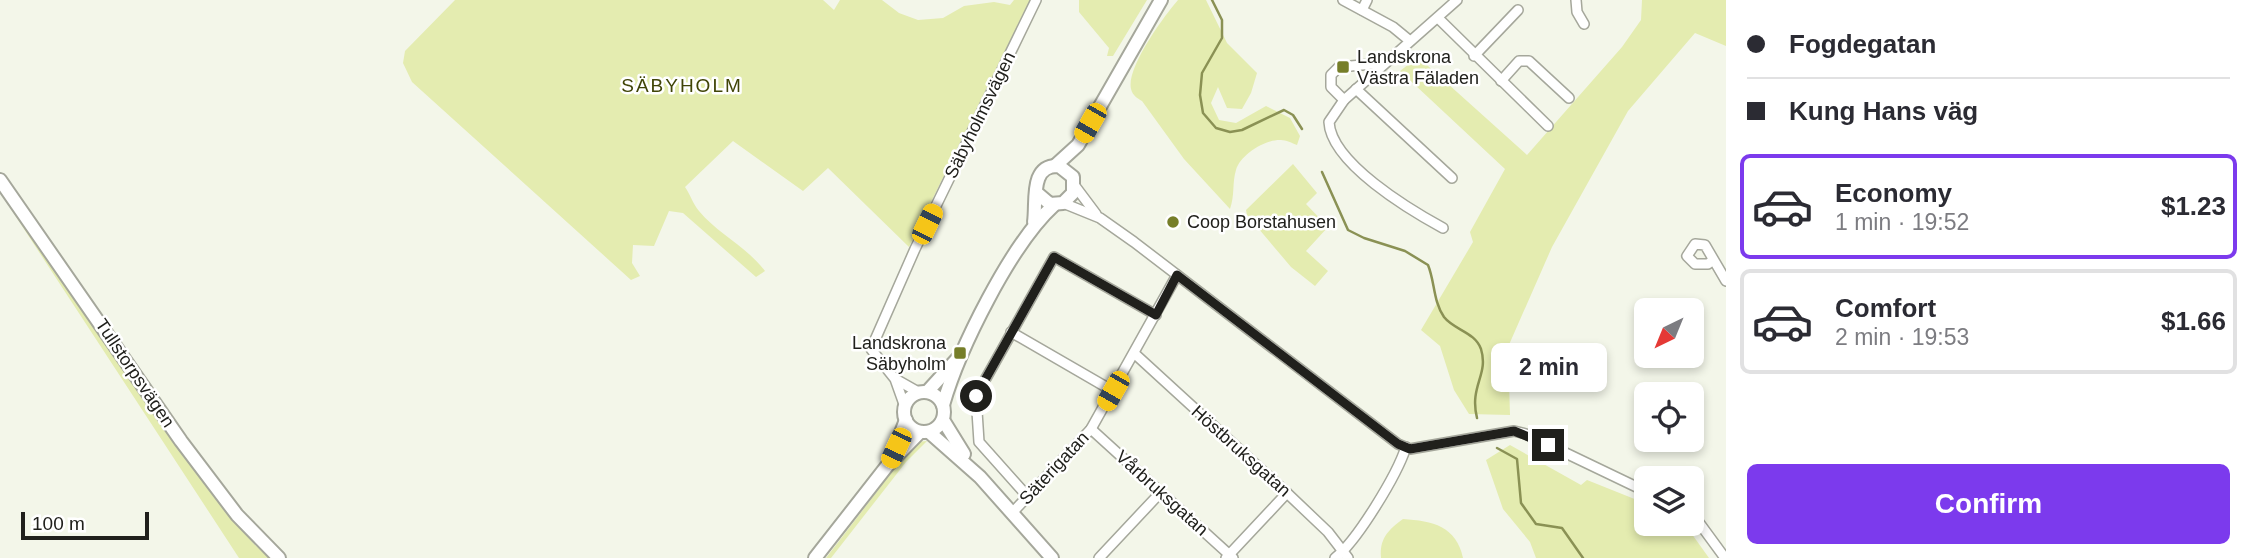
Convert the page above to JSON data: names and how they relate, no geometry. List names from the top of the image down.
{
  "streets": {
    "main road": ["Tullstorpsvägen"],
    "street": [
      "Säbyholmsvägen",
      "Höstbruksgatan",
      "Säterigatan",
      "Vårbruksgatan"
    ]
  },
  "crossings": [
    ["Höstbruksgatan", "Säterigatan"],
    ["Säterigatan", "Vårbruksgatan"]
  ],
  "districts": ["SÄBYHOLM"],
  "places": {
    "transit": ["Landskrona Västra Fäladen", "Landskrona Säbyholm"],
    "other": ["Coop Borstahusen"]
  },
  "scale_bar": "100 m",
  "north": "bottom left",
  "page": {
    "banner": ["Fogdegatan", "Kung Hans väg"],
    "list": [
      {
        "name": "Economy",
        "note": "1 min · 19:52",
        "value": "$1.23"
      },
      {
        "name": "Comfort",
        "note": "2 min · 19:53",
        "value": "$1.66"
      }
    ],
    "bubble": "2 min",
    "buttons": "Confirm",
    "scale": "100 m"
  }
}
